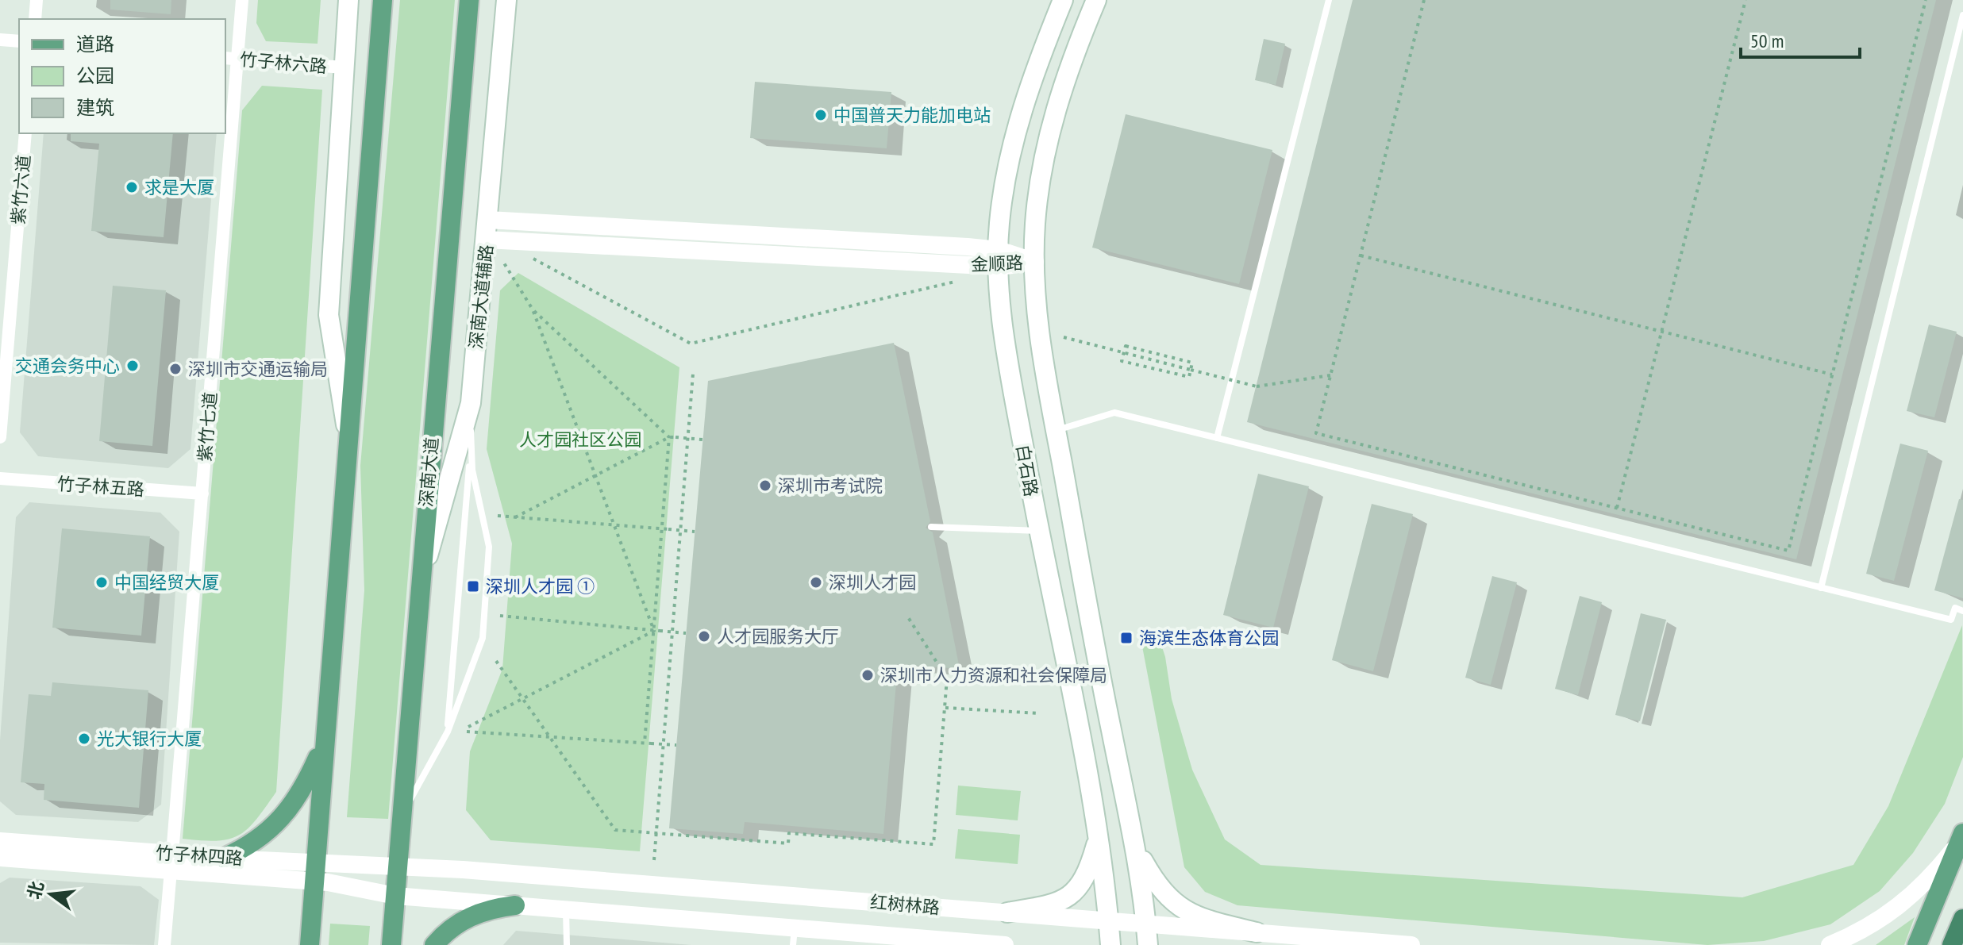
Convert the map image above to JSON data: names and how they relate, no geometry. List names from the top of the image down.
{
  "streets": {
    "main road": ["深南大道辅路", "白石路", "深南大道"],
    "street": [
      "竹子林六路",
      "紫竹六道",
      "金顺路",
      "紫竹七道",
      "竹子林五路",
      "竹子林四路",
      "红树林路"
    ]
  },
  "crossings": [
    ["竹子林六路", "紫竹七道"],
    ["金顺路", "深南大道辅路"],
    ["金顺路", "白石路"],
    ["深南大道辅路", "深南大道"],
    ["紫竹七道", "竹子林五路"],
    ["紫竹七道", "竹子林四路"],
    ["白石路", "红树林路"],
    ["深南大道", "竹子林四路"],
    ["深南大道", "红树林路"],
    ["竹子林四路", "红树林路"]
  ],
  "parks": ["人才园社区公园"],
  "places": {
    "other": [
      "中国普天力能加电站",
      "求是大厦",
      "交通会务中心",
      "深圳市交通运输局",
      "深圳市考试院",
      "中国经贸大厦",
      "深圳人才园",
      "人才园服务大厅",
      "深圳市人力资源和社会保障局",
      "光大银行大厦"
    ],
    "transit": ["深圳人才园 ①", "海滨生态体育公园"]
  },
  "legend": ["道路", "公园", "建筑"],
  "scale_bar": "50 m",
  "north": "left"
}
